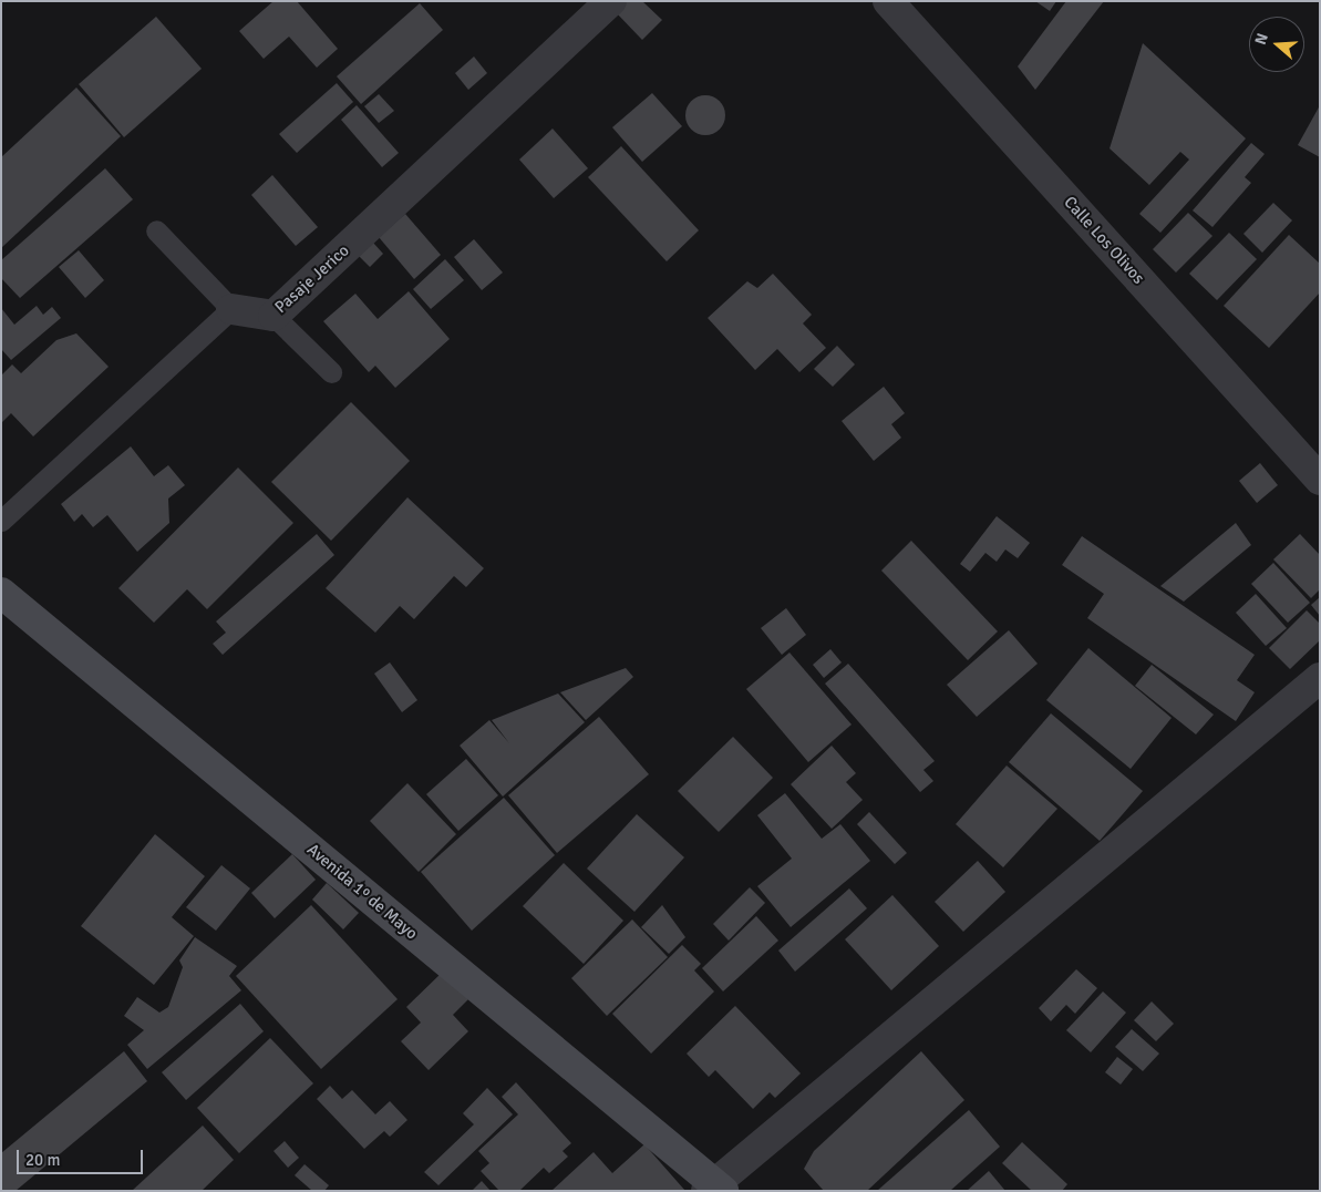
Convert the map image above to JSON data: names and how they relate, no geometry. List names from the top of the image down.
{
  "streets": {
    "main road": ["Avenida 1º de Mayo"],
    "street": ["Calle Los Olivos", "Pasaje Jerico"]
  },
  "scale_bar": "20 m",
  "north": "left"
}
